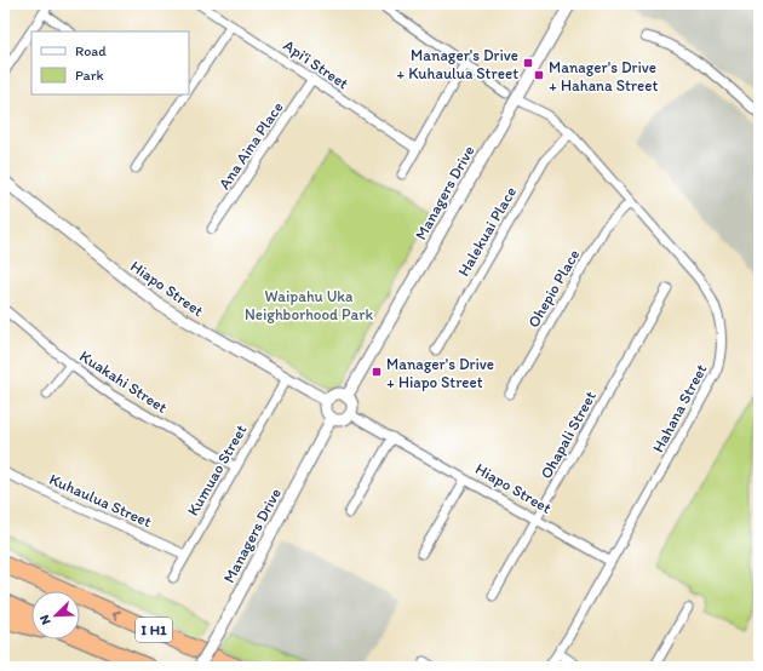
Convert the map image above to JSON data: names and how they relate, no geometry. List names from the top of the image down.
{
  "streets": {
    "highway": ["I H1"],
    "street": [
      "Apiʻi Street",
      "Ana Aina Place",
      "Managers Drive",
      "Halekuai Place",
      "Hiapo Street",
      "Ohepio Place",
      "Kuakahi Street",
      "Hahana Street",
      "Ohapali Street",
      "Kumuao Street",
      "Kuhaulua Street"
    ]
  },
  "crossings": [
    ["Apiʻi Street", "Ana Aina Place"],
    ["Managers Drive", "Hiapo Street"],
    ["Managers Drive", "Hahana Street"],
    ["Halekuai Place", "Hahana Street"],
    ["Hiapo Street", "Hahana Street"],
    ["Hiapo Street", "Ohapali Street"],
    ["Hiapo Street", "Kumuao Street"],
    ["Ohepio Place", "Hahana Street"],
    ["Kuakahi Street", "Kumuao Street"],
    ["Kumuao Street", "Kuhaulua Street"]
  ],
  "parks": ["Waipahu Uka Neighborhood Park"],
  "places": {
    "transit": ["Manager's Drive + Kuhaulua Street", "Manager's Drive + Hahana Street", "Manager's Drive + Hiapo Street"]
  },
  "legend": ["Road", "Park"],
  "north": "bottom left"
}
